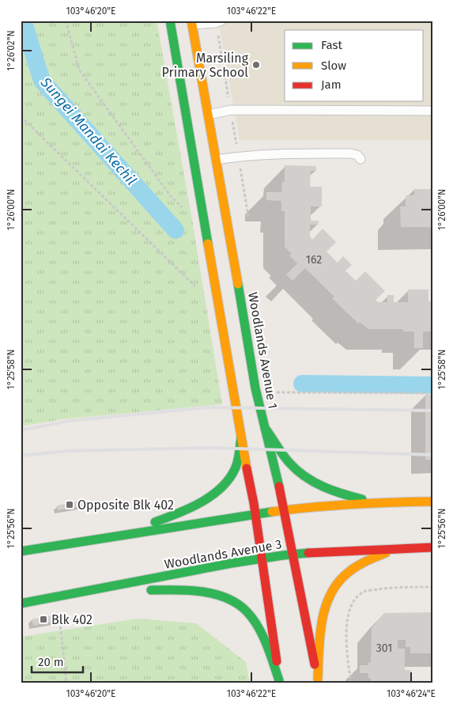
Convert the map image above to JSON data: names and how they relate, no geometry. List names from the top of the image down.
{
  "streets": {
    "main road": ["Woodlands Avenue 1", "Woodlands Avenue 3"]
  },
  "crossings": [
    ["Woodlands Avenue 1", "Woodlands Avenue 3"]
  ],
  "water": ["Sungei Mandai Kechil"],
  "places": {
    "other": ["Marsiling Primary School"],
    "transit": ["Opposite Blk 402", "Blk 402"]
  },
  "house_numbers": ["162", "301"],
  "legend": ["Fast", "Slow", "Jam"],
  "scale_bar": "20 m",
  "coordinates": [
    "103°46'20\"E",
    "103°46'22\"E",
    "1°26'02\"N",
    "1°26'00\"N",
    "1°25'58\"N",
    "1°25'56\"N",
    "103°46'24\"E"
  ]
}
